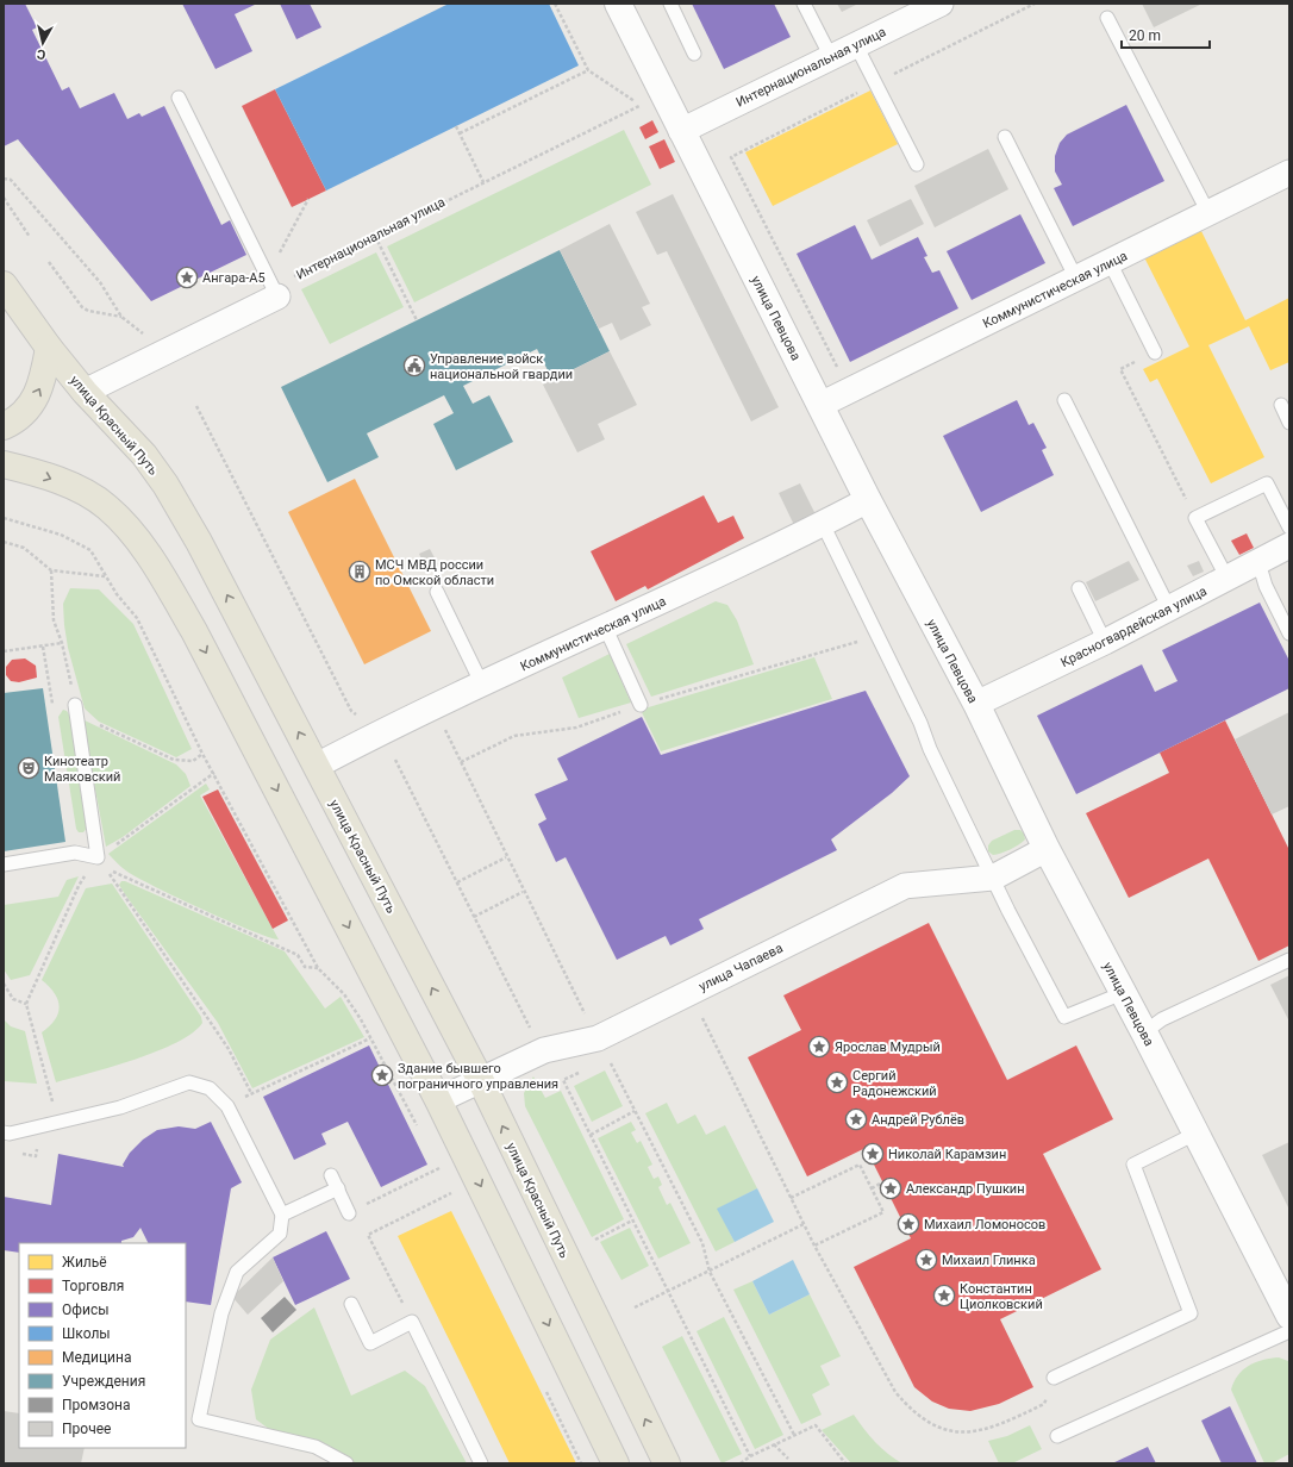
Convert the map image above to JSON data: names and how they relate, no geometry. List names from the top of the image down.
{
  "streets": {
    "main road": ["улица Красный Путь"],
    "street": [
      "Интернациональная улица",
      "Коммунистическая улица",
      "улица Певцова",
      "Красногвардейская улица",
      "улица Чапаева"
    ]
  },
  "crossings": [
    ["Интернациональная улица", "улица Певцова"],
    ["Коммунистическая улица", "улица Певцова"],
    ["Коммунистическая улица", "улица Красный Путь"],
    ["улица Певцова", "Красногвардейская улица"],
    ["улица Певцова", "улица Чапаева"],
    ["улица Красный Путь", "улица Чапаева"]
  ],
  "places": {
    "place": [
      "Ангара-А5",
      "Ярослав Мудрый",
      "Здание бывшего пограничного управления",
      "Сергий Радонежский",
      "Андрей Рублёв",
      "Николай Карамзин",
      "Александр Пушкин",
      "Михаил Ломоносов",
      "Михаил Глинка",
      "Константин Циолковский"
    ],
    "public building": ["Управление войск национальной гвардии"],
    "building": ["МСЧ МВД россии по Омской области"],
    "theatre": ["Кинотеатр Маяковский"]
  },
  "legend": [
    "Жильё",
    "Торговля",
    "Офисы",
    "Школы",
    "Медицина",
    "Учреждения",
    "Промзона",
    "Прочее"
  ],
  "scale_bar": "20 m",
  "north": "bottom"
}
